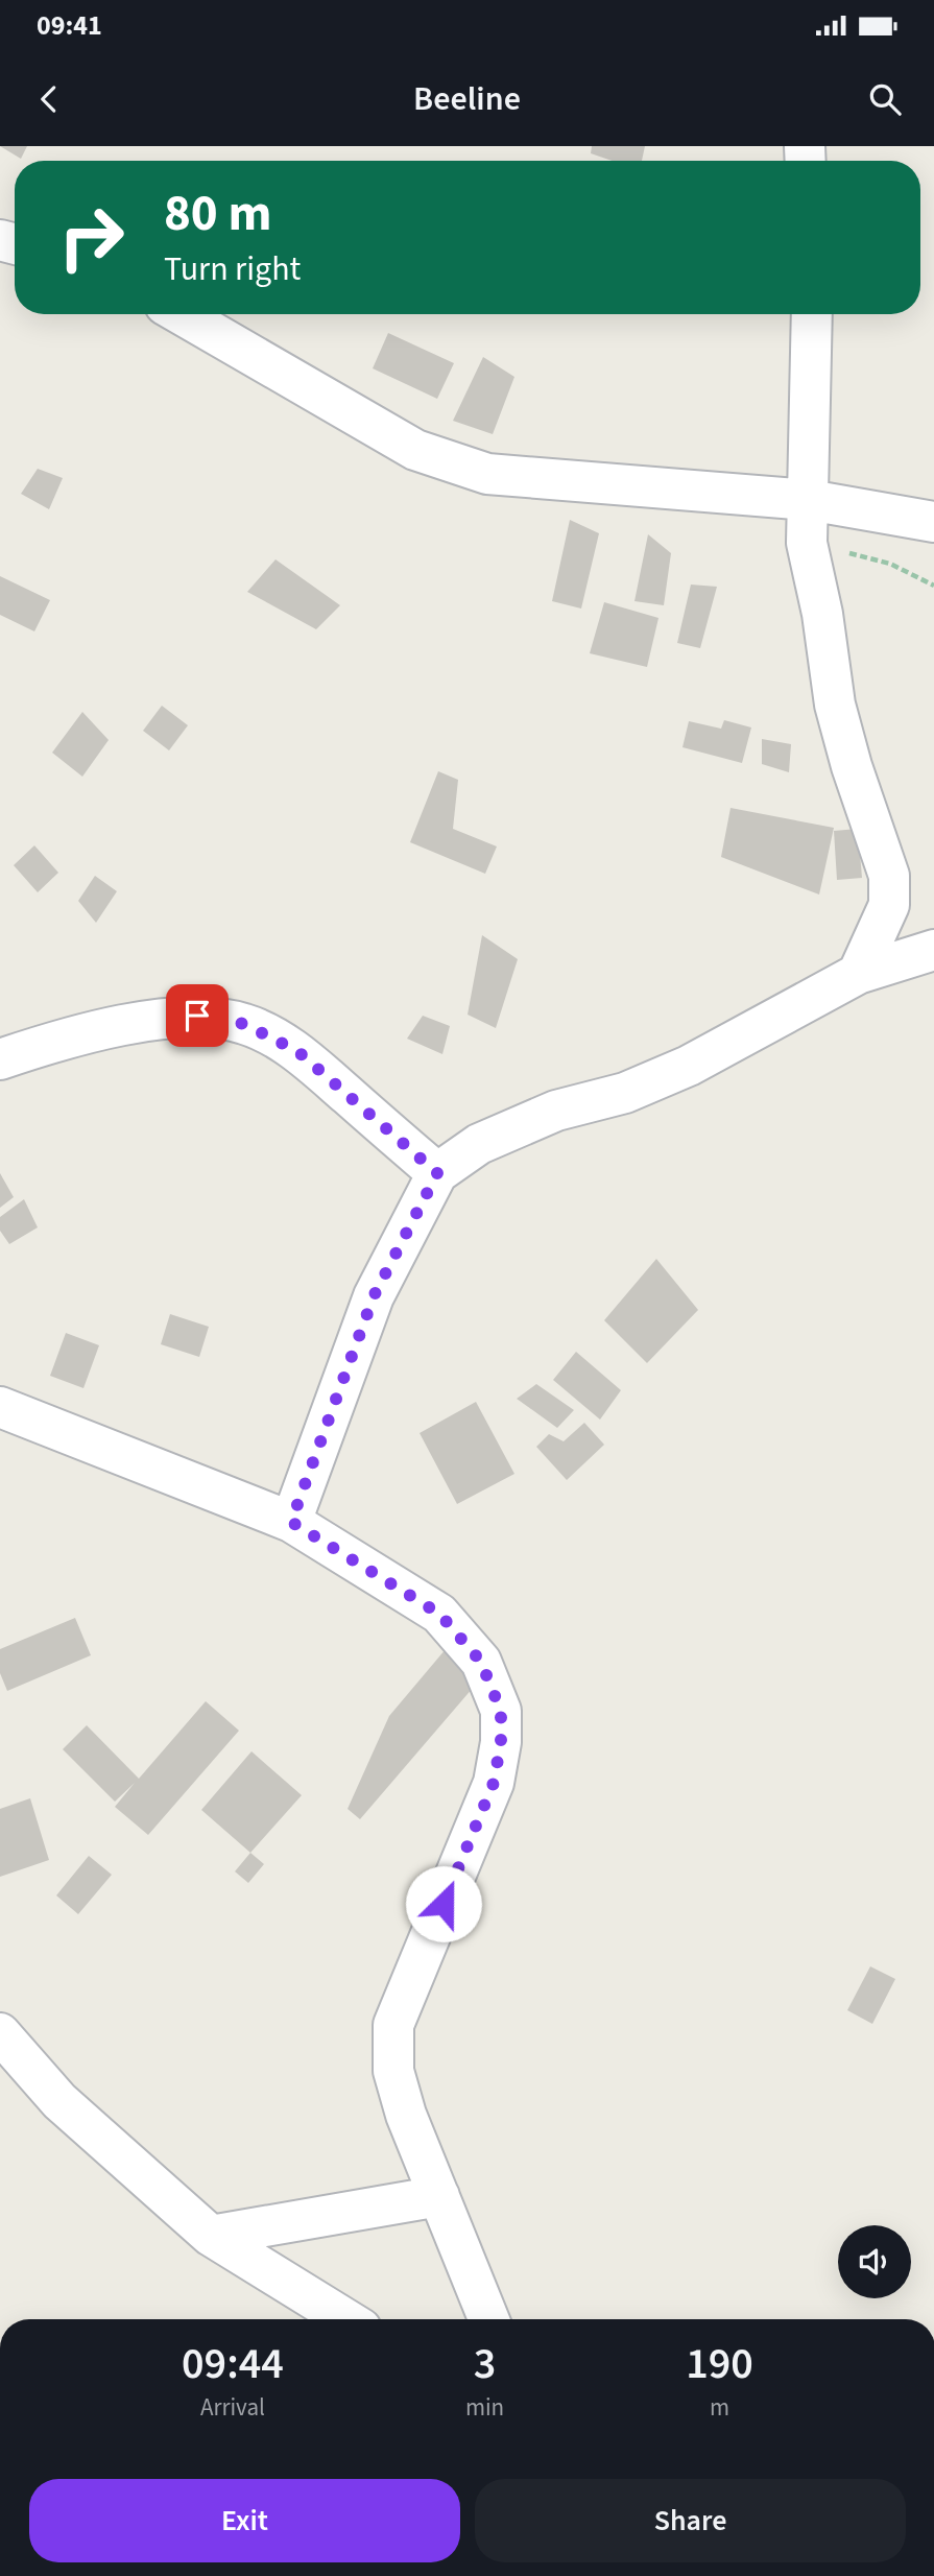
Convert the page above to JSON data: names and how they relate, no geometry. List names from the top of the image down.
{
  "page": {
    "status": "09:41",
    "header": "Beeline",
    "turn": ["80 m", "Turn right"],
    "eta": [
      "09:44",
      "Arrival",
      "3",
      "min",
      "190",
      "m"
    ],
    "buttons": ["Exit", "Share"]
  }
}
